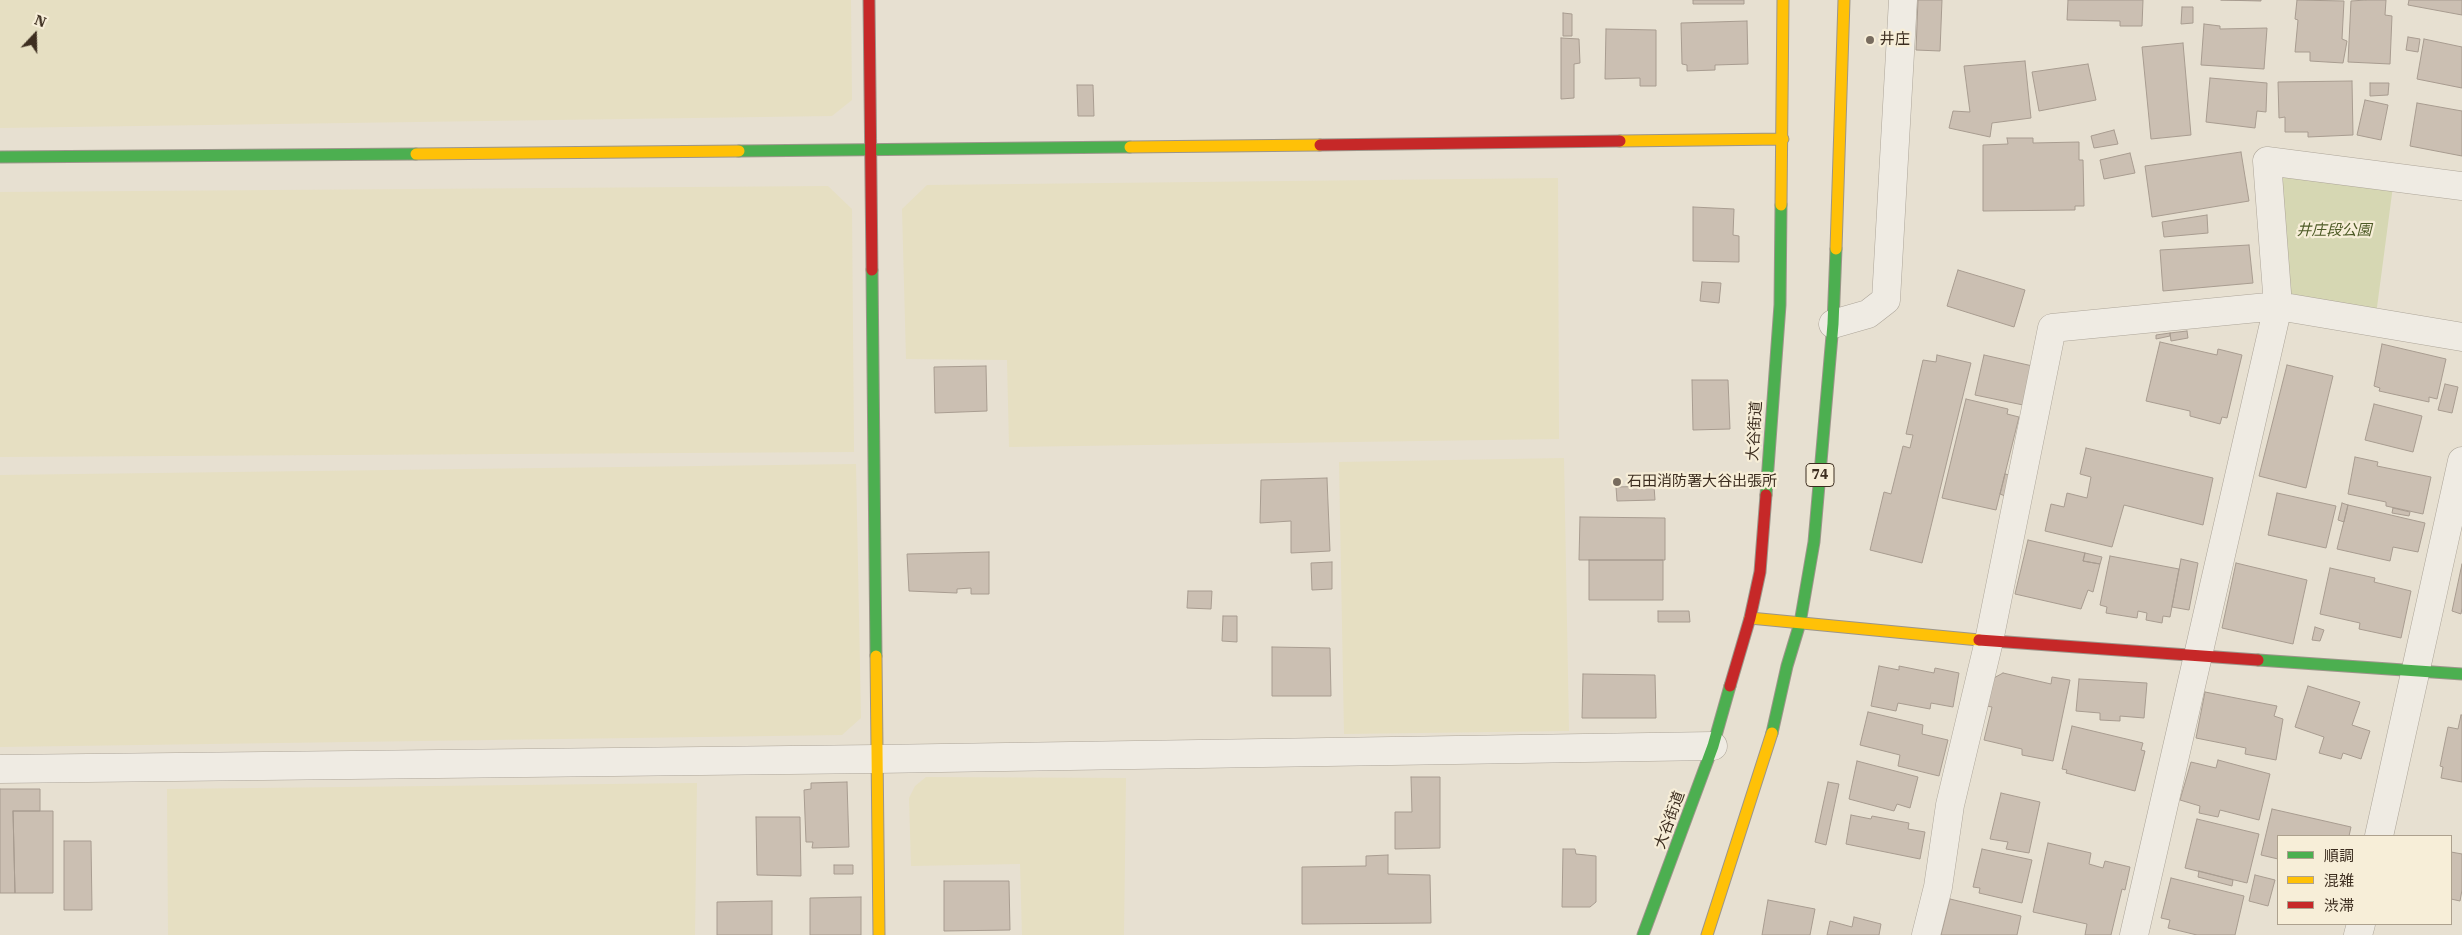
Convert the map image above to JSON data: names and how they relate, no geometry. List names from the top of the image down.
{
  "streets": {
    "street": ["大谷街道", "74"]
  },
  "parks": ["井庄段公園"],
  "places": ["井庄", "石田消防署大谷出張所"],
  "legend": ["順調", "混雑", "渋滞"],
  "north": "top"
}
